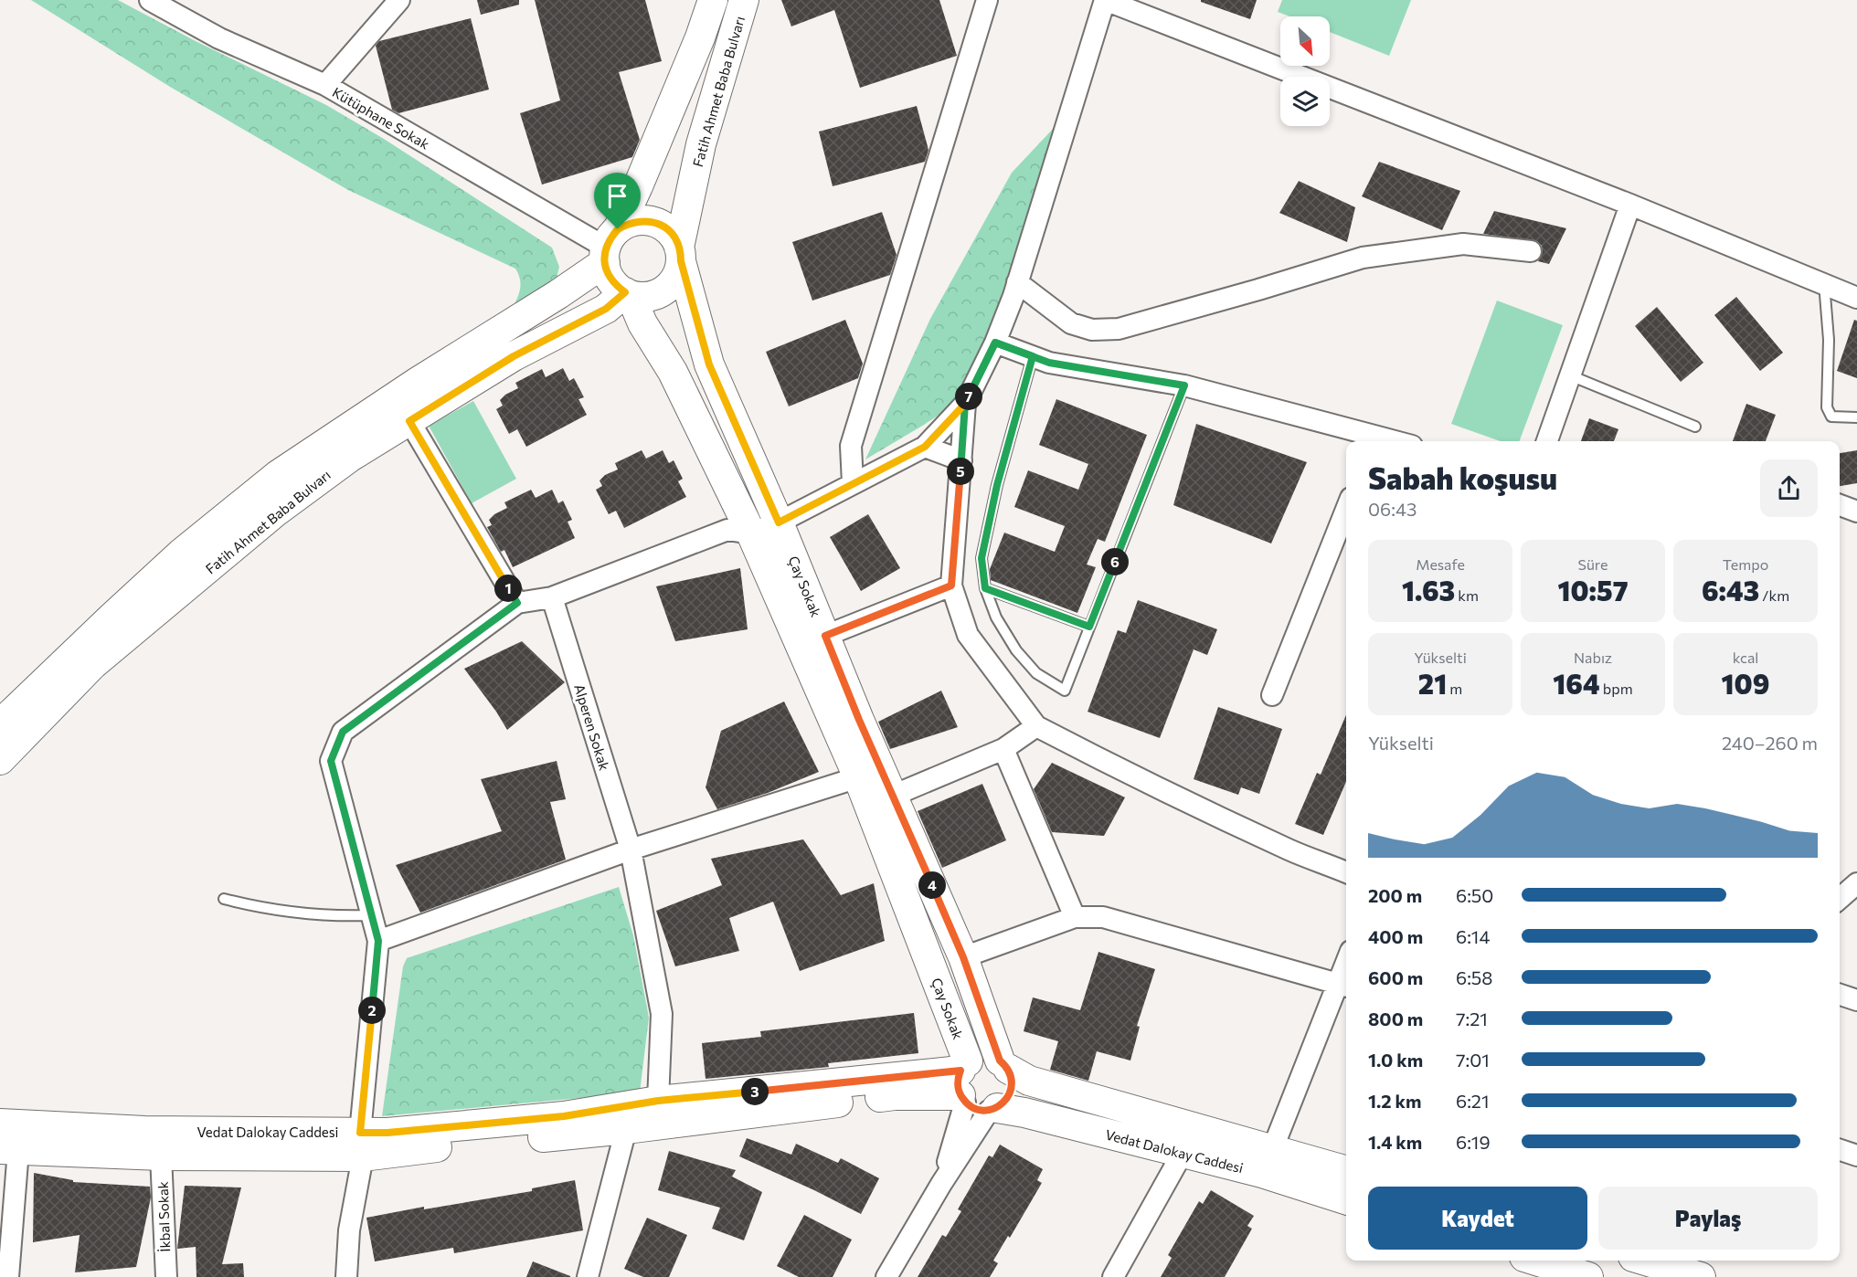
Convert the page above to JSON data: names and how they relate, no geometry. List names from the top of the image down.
{
  "streets": {
    "main road": ["Fatih Ahmet Baba Bulvarı", "Çay Sokak", "Vedat Dalokay Caddesi"],
    "street": ["Kütüphane Sokak", "Alperen Sokak", "İkbal Sokak"]
  },
  "crossings": [
    ["Fatih Ahmet Baba Bulvarı", "Kütüphane Sokak"],
    ["Fatih Ahmet Baba Bulvarı", "Çay Sokak"],
    ["Kütüphane Sokak", "Çay Sokak"],
    ["Çay Sokak", "Vedat Dalokay Caddesi"],
    ["Alperen Sokak", "Vedat Dalokay Caddesi"],
    ["Vedat Dalokay Caddesi", "İkbal Sokak"]
  ],
  "north": "bottom right",
  "page": {
    "pins": [
      "7",
      "5",
      "6",
      "1",
      "4",
      "2",
      "3"
    ],
    "heading": ["Sabah koşusu", "06:43"],
    "stats": [
      ["Mesafe", "1.63 km"],
      ["Süre", "10:57"],
      ["Tempo", "6:43 /km"],
      ["Yükselti", "21 m"],
      ["Nabız", "164 bpm"],
      ["kcal", "109"]
    ],
    "chart": ["Yükselti", "240–260 m"],
    "list": [
      {
        "name": "200 m",
        "note": "6:50"
      },
      {
        "name": "400 m",
        "note": "6:14"
      },
      {
        "name": "600 m",
        "note": "6:58"
      },
      {
        "name": "800 m",
        "note": "7:21"
      },
      {
        "name": "1.0 km",
        "note": "7:01"
      },
      {
        "name": "1.2 km",
        "note": "6:21"
      },
      {
        "name": "1.4 km",
        "note": "6:19"
      }
    ],
    "buttons": ["Kaydet", "Paylaş"]
  }
}
